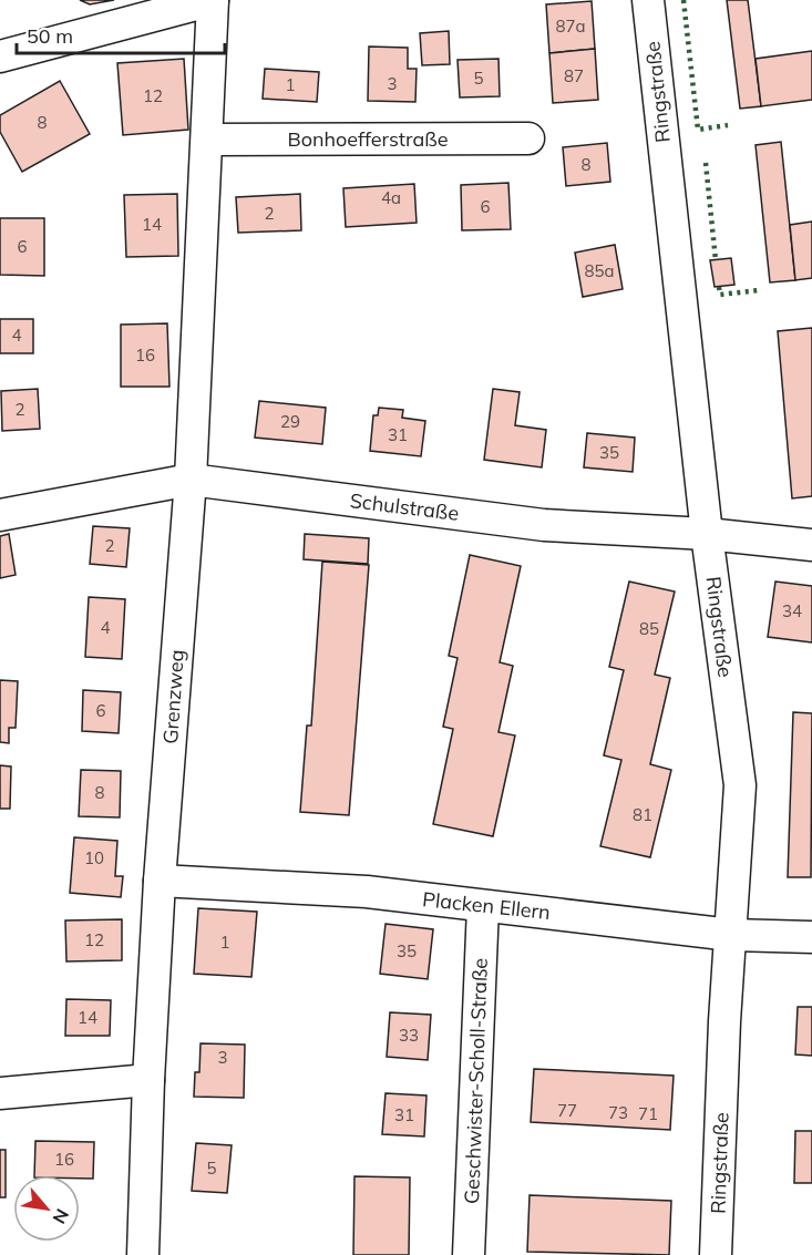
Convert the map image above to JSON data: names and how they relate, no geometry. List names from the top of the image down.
{
  "streets": {
    "street": [
      "Ringstraße",
      "Bonhoefferstraße",
      "Schulstraße",
      "Grenzweg",
      "Placken Ellern",
      "Geschwister-Scholl-Straße"
    ]
  },
  "crossings": [
    ["Ringstraße", "Schulstraße"],
    ["Ringstraße", "Placken Ellern"],
    ["Bonhoefferstraße", "Grenzweg"],
    ["Schulstraße", "Grenzweg"],
    ["Grenzweg", "Placken Ellern"],
    ["Placken Ellern", "Geschwister-Scholl-Straße"]
  ],
  "house_numbers": [
    "87a",
    "87",
    "5",
    "3",
    "1",
    "12",
    "8",
    "8",
    "4a",
    "6",
    "2",
    "14",
    "6",
    "85a",
    "4",
    "16",
    "2",
    "29",
    "31",
    "35",
    "2",
    "34",
    "4",
    "85",
    "6",
    "8",
    "81",
    "10",
    "12",
    "1",
    "35",
    "14",
    "33",
    "3",
    "77",
    "73",
    "71",
    "31",
    "16",
    "5"
  ],
  "scale_bar": "50 m",
  "north": "bottom right"
}
